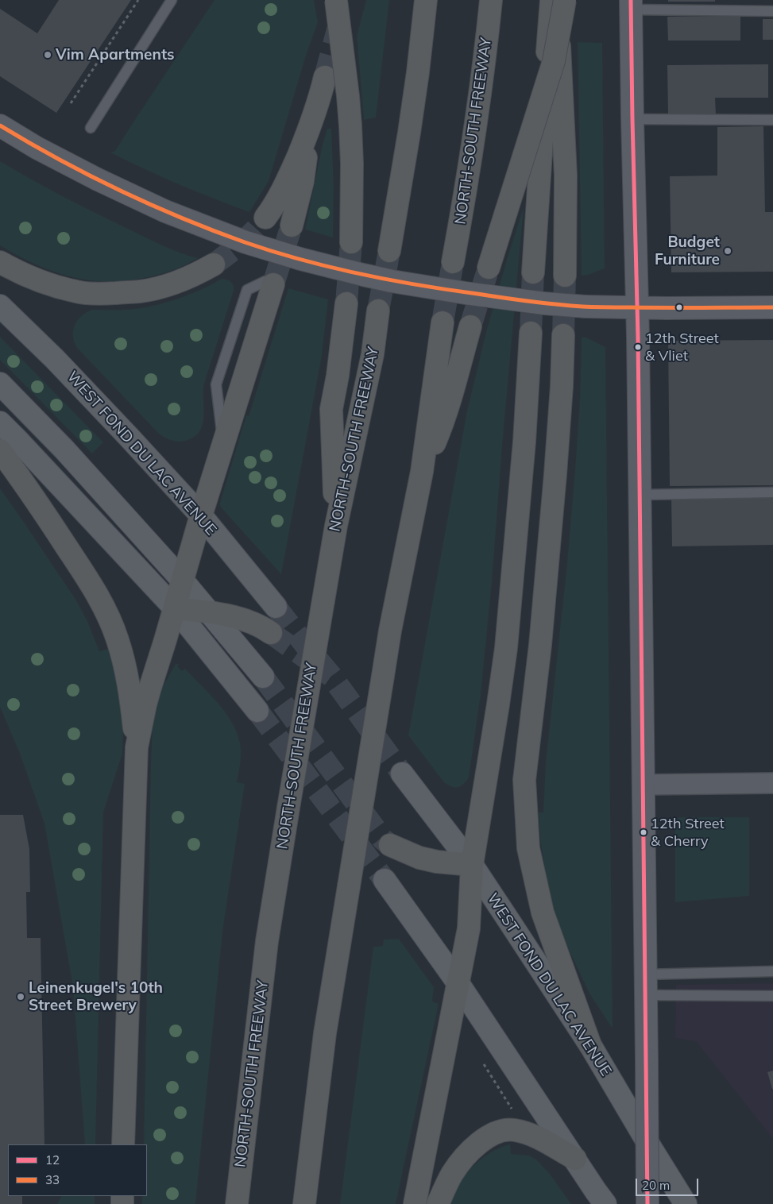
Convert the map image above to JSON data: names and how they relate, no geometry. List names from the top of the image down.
{
  "streets": {
    "highway": ["NORTH-SOUTH FREEWAY"],
    "main road": ["WEST FOND DU LAC AVENUE"]
  },
  "places": [
    "Vim Apartments",
    "Budget Furniture",
    "12th Street & Vliet",
    "12th Street & Cherry",
    "Leinenkugel's 10th Street Brewery"
  ],
  "lines": ["transit line 12", "transit line 33"],
  "legend": ["12", "33"],
  "scale_bar": "20 m"
}
